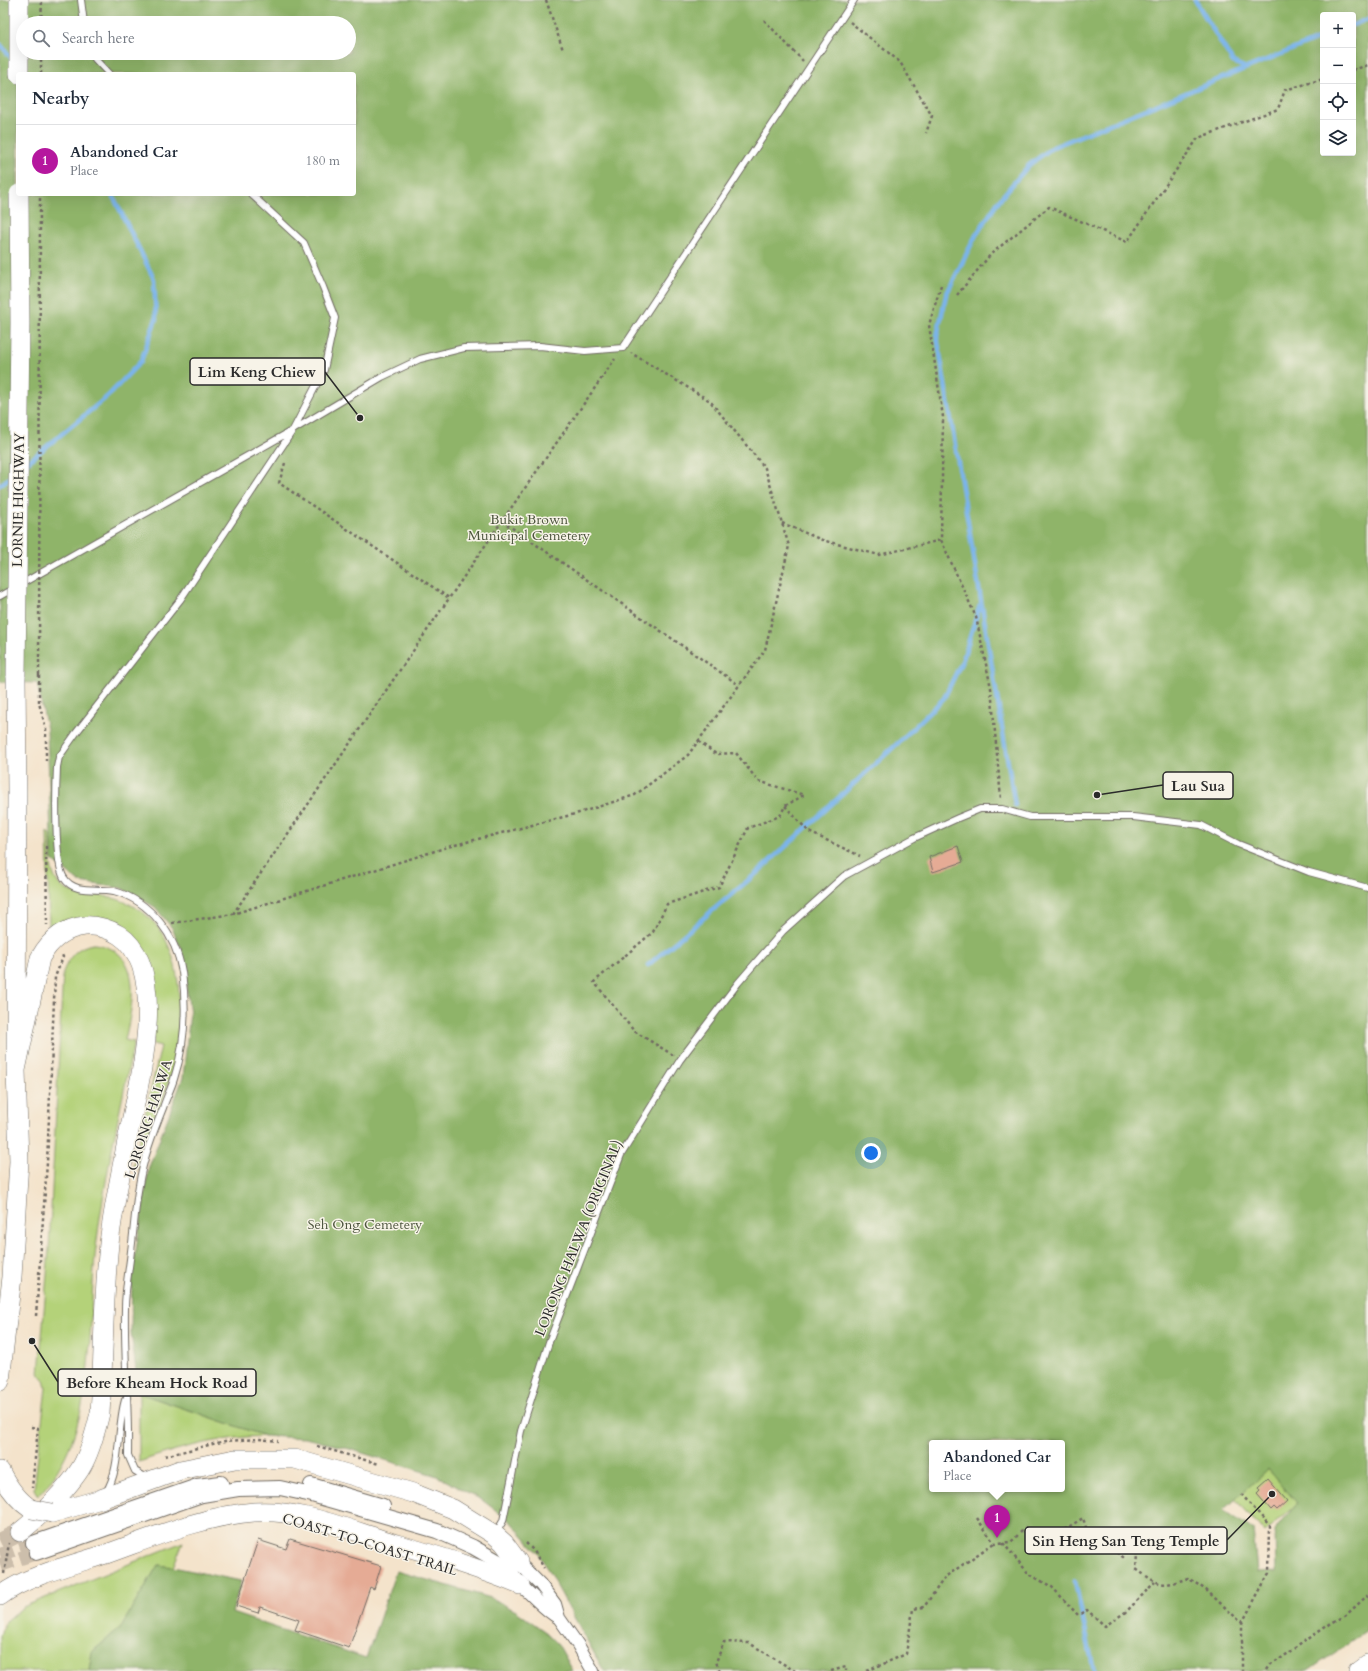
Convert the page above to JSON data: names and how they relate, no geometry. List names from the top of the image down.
{
  "streets": {
    "highway": ["LORNIE HIGHWAY"],
    "lane": ["LORONG HALWA", "LORONG HALWA (ORIGINAL)"]
  },
  "parks": ["Bukit Brown Municipal Cemetery", "Seh Ong Cemetery"],
  "places": [
    "Lim Keng Chiew",
    "Lau Sua",
    "Before Kheam Hock Road",
    "Sin Heng San Teng Temple"
  ],
  "page": {
    "map_buttons": ["+", "−"],
    "search": "Search here",
    "heading": "Nearby",
    "list": [
      {
        "mark": "1",
        "name": "Abandoned Car",
        "note": "Place",
        "value": "180 m"
      }
    ],
    "popup": ["Abandoned Car", "Place"],
    "pins": "1"
  }
}
